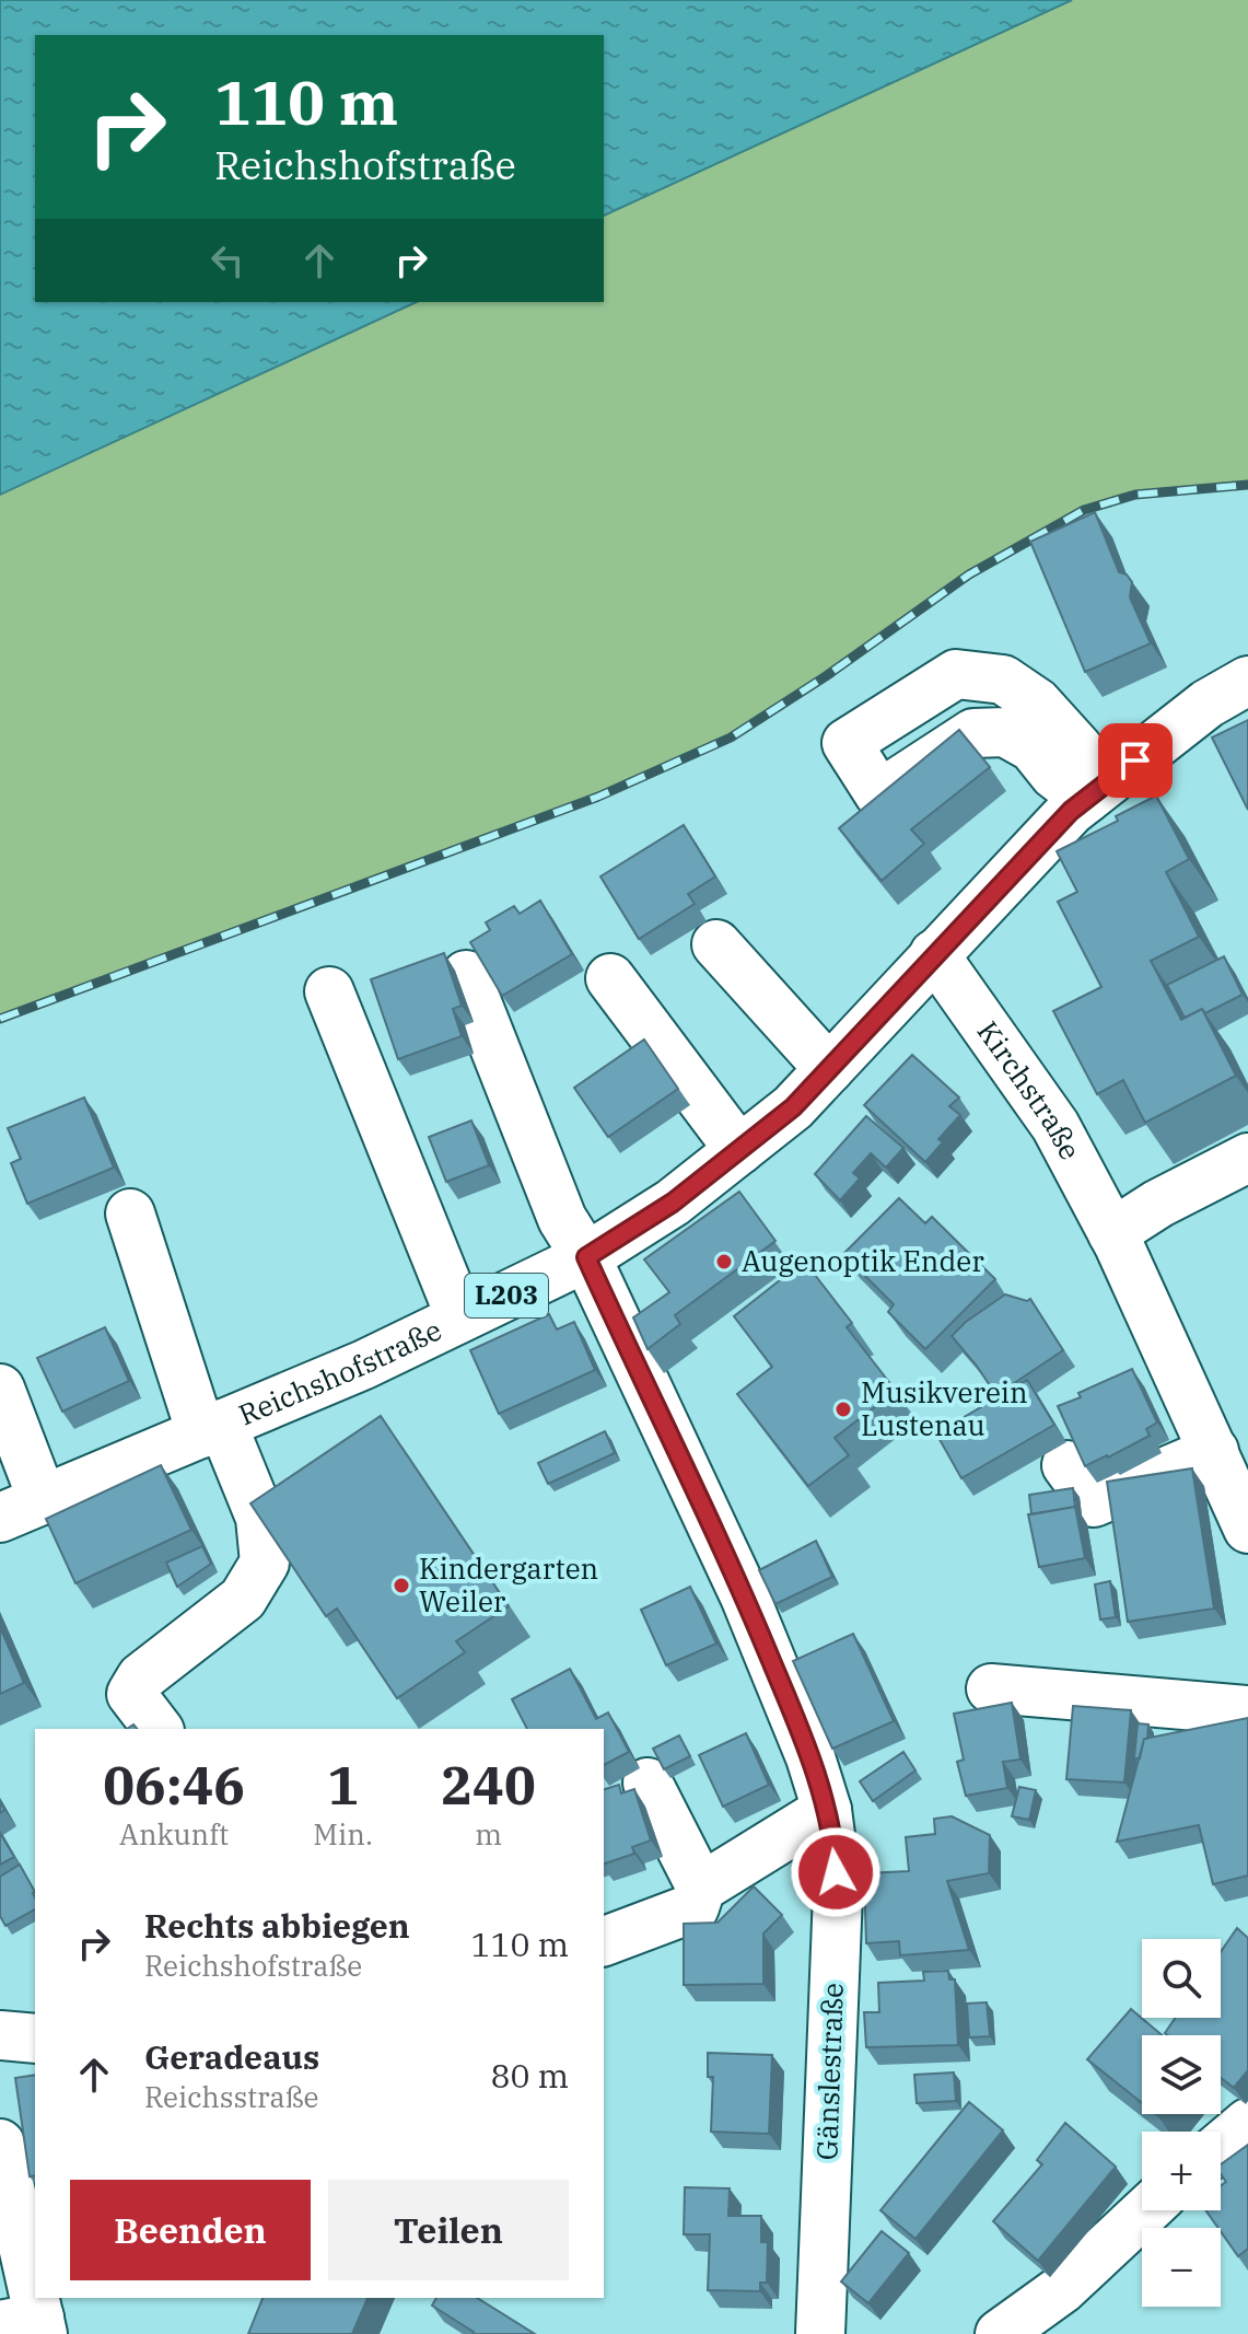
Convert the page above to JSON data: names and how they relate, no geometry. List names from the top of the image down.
{
  "streets": {
    "street": [
      "Kirchstraße",
      "L203",
      "Reichshofstraße",
      "Gänslestraße"
    ]
  },
  "crossings": [
    ["Kirchstraße", "L203"],
    ["Kirchstraße", "Reichshofstraße"],
    ["L203", "Reichshofstraße"],
    ["Reichshofstraße", "Gänslestraße"]
  ],
  "places": ["Augenoptik Ender", "Musikverein Lustenau", "Kindergarten Weiler"],
  "page": {
    "turn": ["110 m", "Reichshofstraße"],
    "eta": [
      "06:46",
      "Ankunft",
      "1",
      "Min.",
      "240",
      "m"
    ],
    "list": [
      {
        "name": "Rechts abbiegen",
        "note": "Reichshofstraße",
        "value": "110 m"
      },
      {
        "name": "Geradeaus",
        "note": "Reichsstraße",
        "value": "80 m"
      }
    ],
    "map_buttons": ["+", "−"],
    "buttons": ["Beenden", "Teilen"]
  }
}
